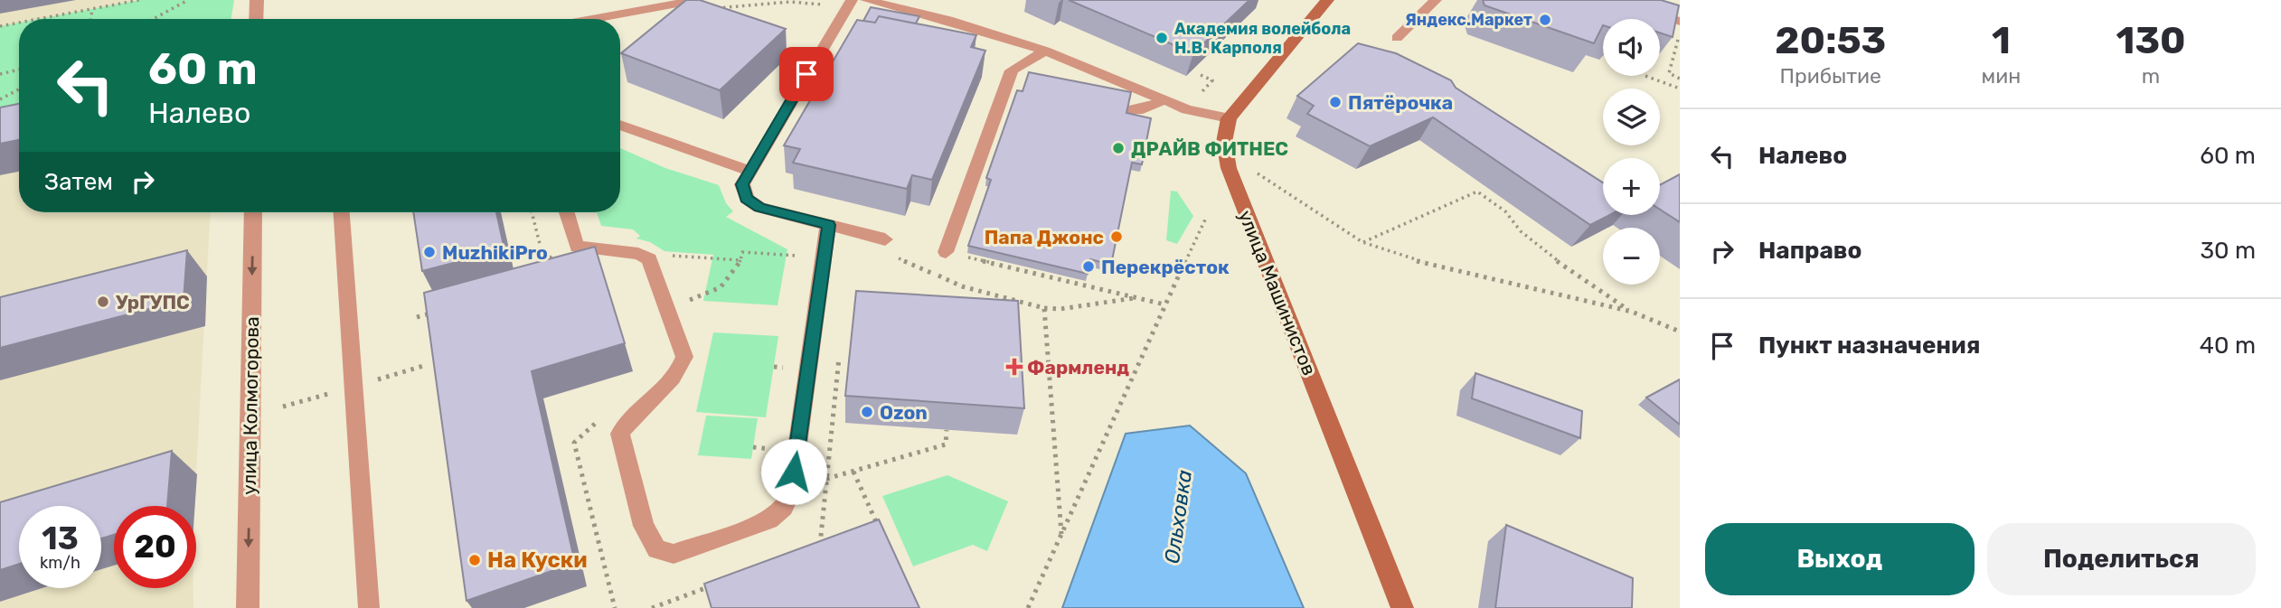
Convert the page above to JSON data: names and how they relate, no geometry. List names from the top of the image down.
{
  "streets": {
    "street": ["улица Машинистов", "улица Колмогорова"]
  },
  "one_way": ["улица Колмогорова"],
  "water": ["Ольховка"],
  "places": {
    "other": [
      "Яндекс.Маркет",
      "Академия волейбола Н.В. Карполя",
      "Пятёрочка",
      "ДРАЙВ ФИТНЕС",
      "Папа Джонс",
      "MuzhikiPro",
      "Перекрёсток",
      "УрГУПС",
      "Ozon",
      "На Куски"
    ],
    "health": ["Фармленд"]
  },
  "page": {
    "eta": [
      "20:53",
      "Прибытие",
      "1",
      "мин",
      "130",
      "m"
    ],
    "map_buttons": ["+", "−"],
    "turn": ["60 m", "Налево"],
    "list": [
      {
        "name": "Налево",
        "value": "60 m"
      },
      {
        "name": "Направо",
        "value": "30 m"
      },
      {
        "name": "Пункт назначения",
        "value": "40 m"
      }
    ],
    "then": "Затем",
    "speed": "13 km/h",
    "limit": "20",
    "buttons": ["Выход", "Поделиться"]
  }
}
